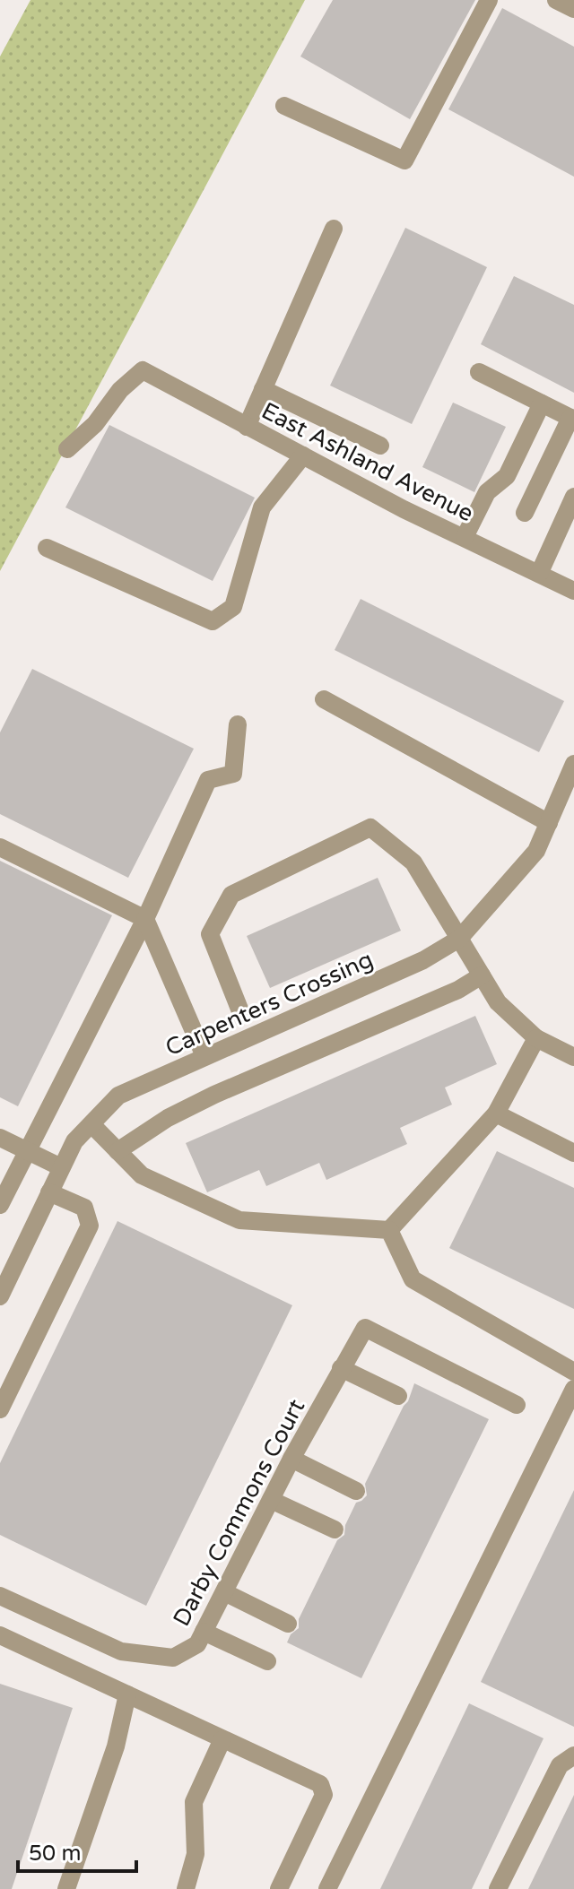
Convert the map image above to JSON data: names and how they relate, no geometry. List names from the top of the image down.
{
  "streets": {
    "street": ["East Ashland Avenue", "Carpenters Crossing", "Darby Commons Court"]
  },
  "scale_bar": "50 m"
}
